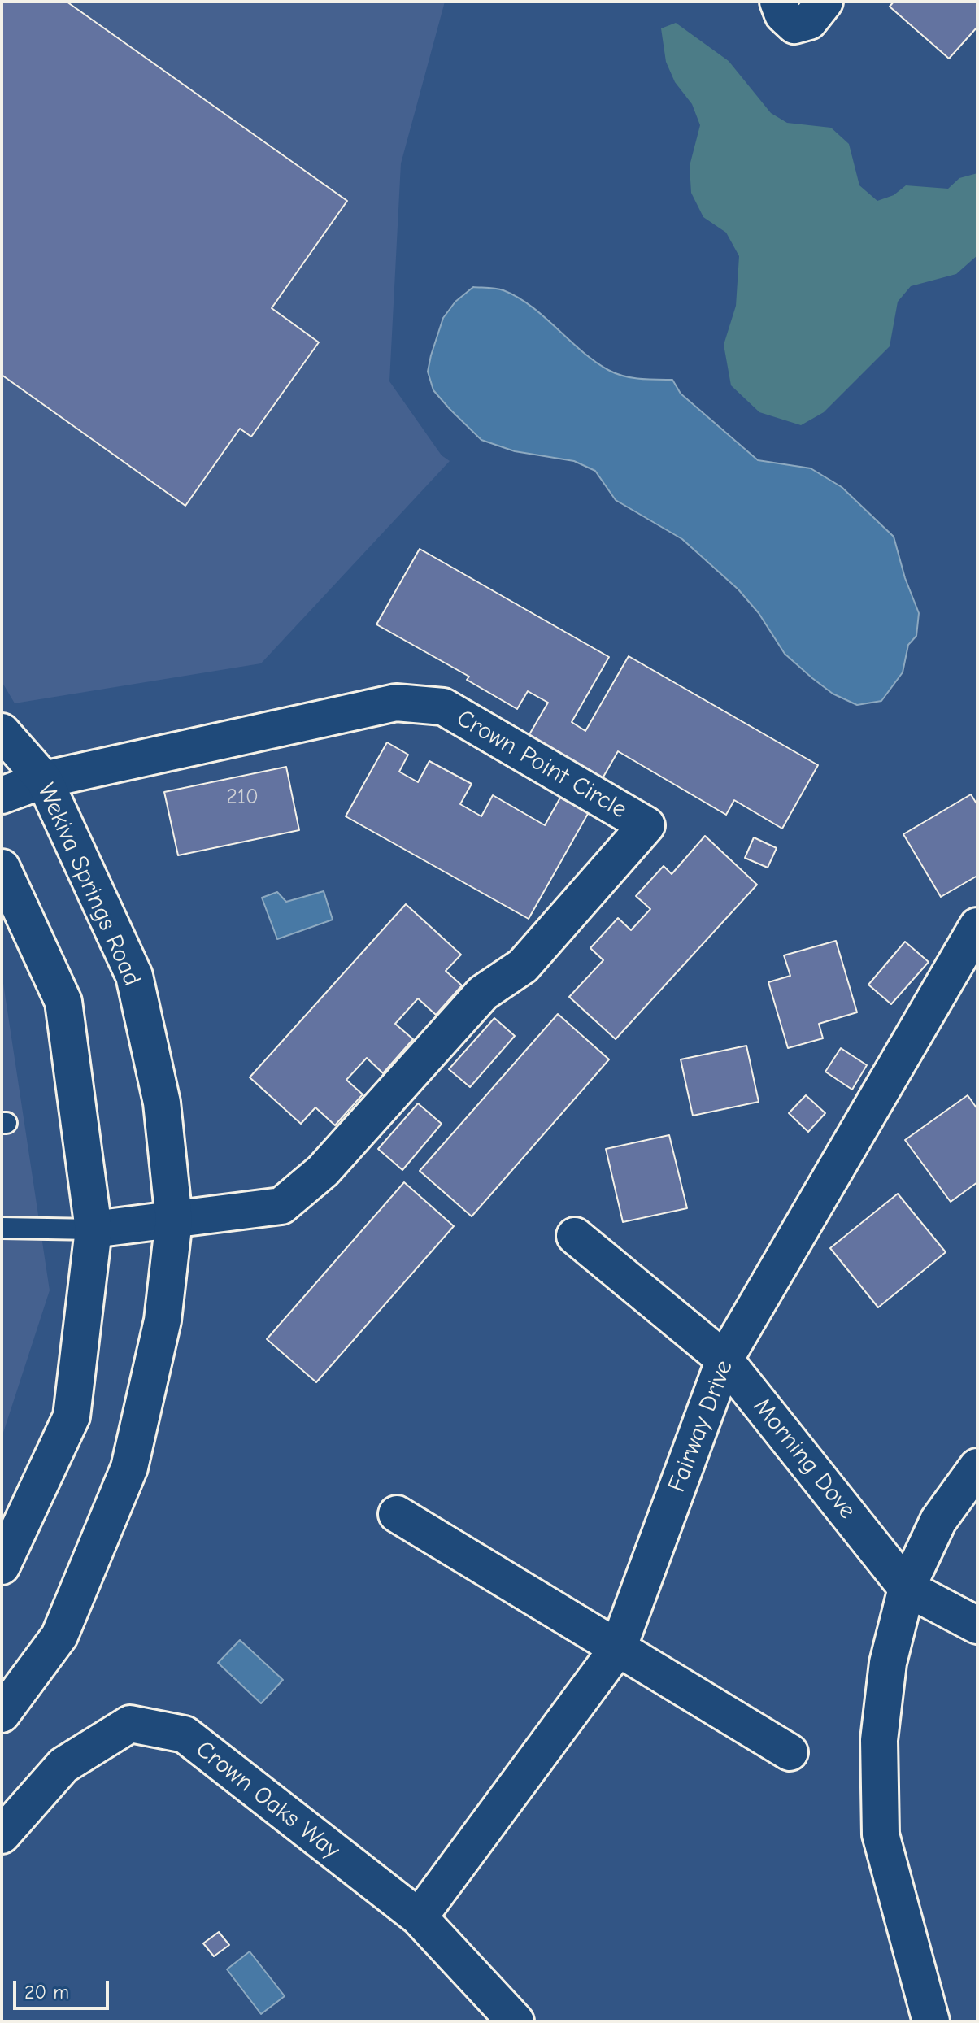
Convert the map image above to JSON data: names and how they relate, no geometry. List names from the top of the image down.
{
  "streets": {
    "street": [
      "Crown Point Circle",
      "Wekiva Springs Road",
      "Fairway Drive",
      "Morning Dove",
      "Crown Oaks Way"
    ]
  },
  "crossings": [
    ["Crown Point Circle", "Wekiva Springs Road"],
    ["Fairway Drive", "Morning Dove"],
    ["Fairway Drive", "Crown Oaks Way"]
  ],
  "house_numbers": ["210"],
  "scale_bar": "20 m"
}
